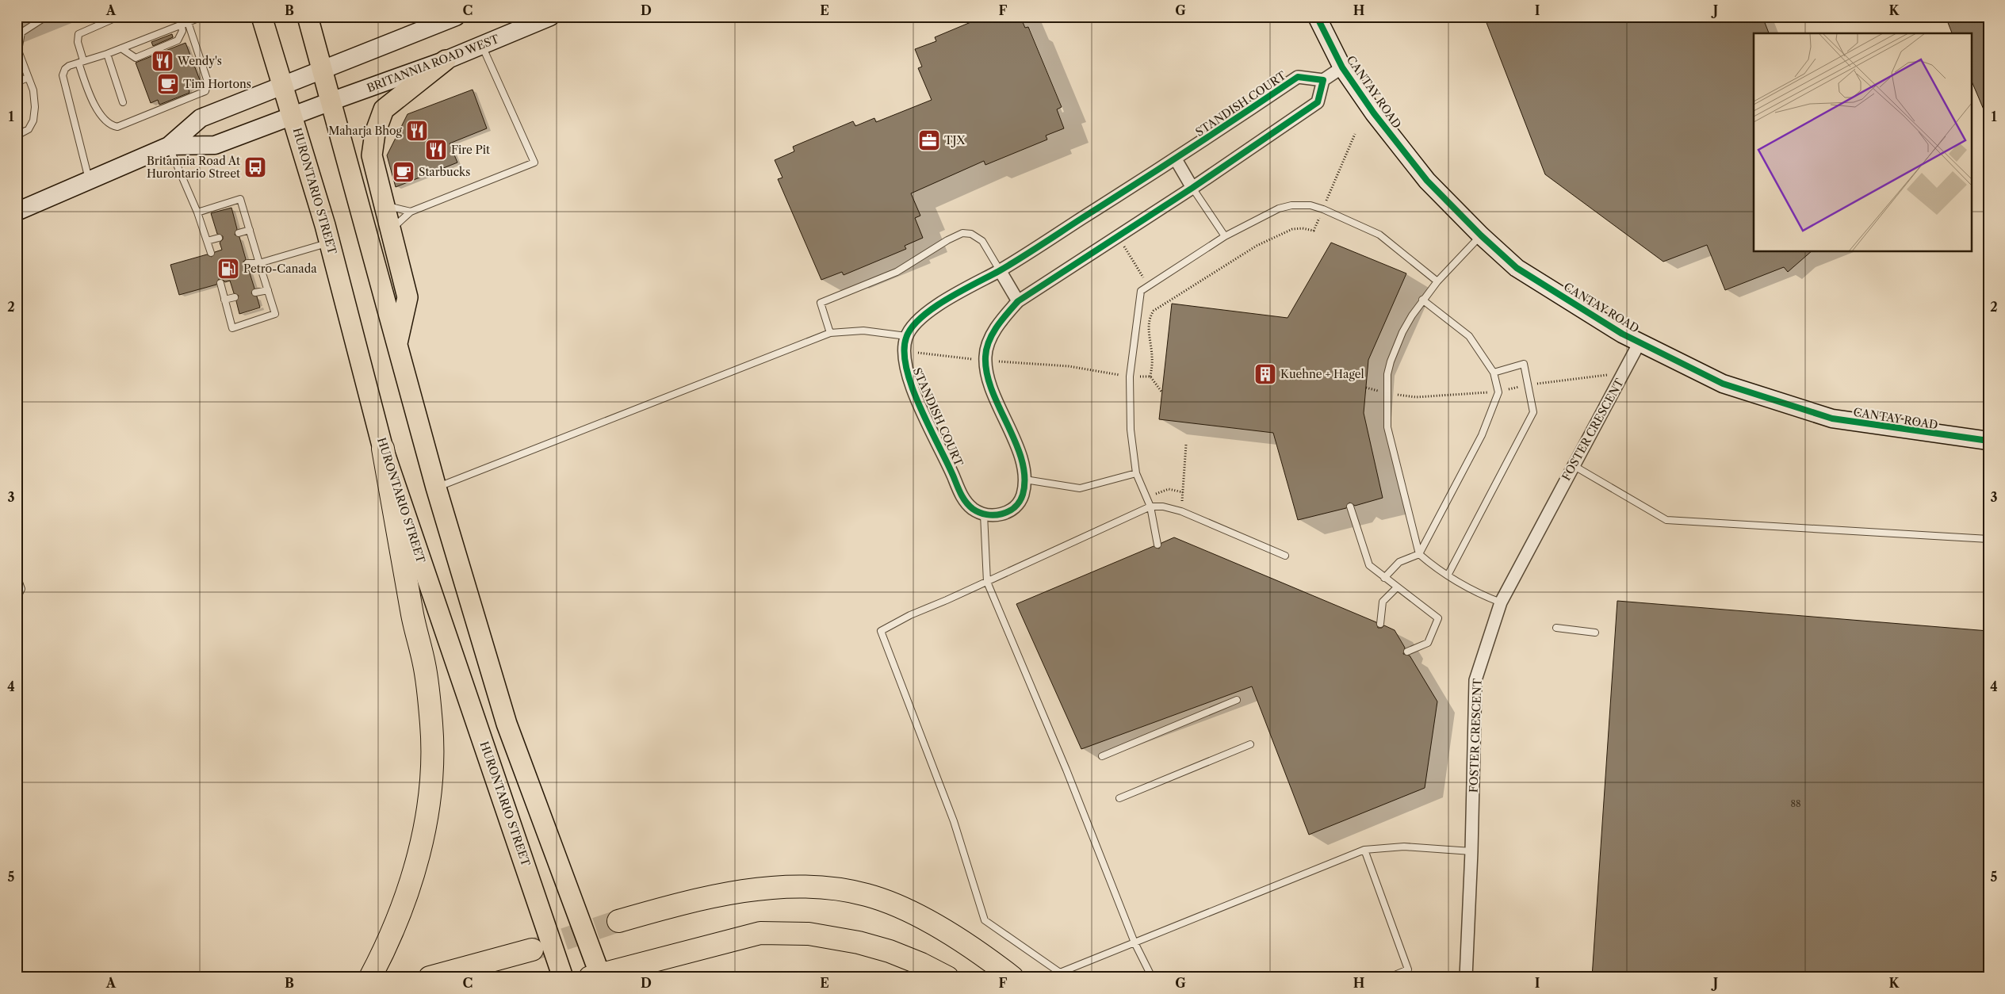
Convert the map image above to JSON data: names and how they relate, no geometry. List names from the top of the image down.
{
  "streets": {
    "main road": ["BRITANNIA ROAD WEST", "CANTAY ROAD", "HURONTARIO STREET"],
    "street": ["STANDISH COURT", "FOSTER CRESCENT"]
  },
  "crossings": [
    ["BRITANNIA ROAD WEST", "HURONTARIO STREET"],
    ["CANTAY ROAD", "FOSTER CRESCENT"]
  ],
  "places": {
    "restaurant": ["Wendy's", "Maharja Bhog", "Fire Pit"],
    "cafe": ["Tim Hortons", "Starbucks"],
    "office": ["TJX"],
    "bus stop": ["Britannia Road At Hurontario Street"],
    "fuel station": ["Petro-Canada"],
    "building": ["Kuehne + Hagel"]
  },
  "house_numbers": ["88"],
  "grid": {
    "columns": [
      "A",
      "B",
      "C",
      "D",
      "E",
      "F",
      "G",
      "H",
      "I",
      "J",
      "K"
    ],
    "rows": [
      "1",
      "2",
      "3",
      "4",
      "5"
    ]
  }
}
